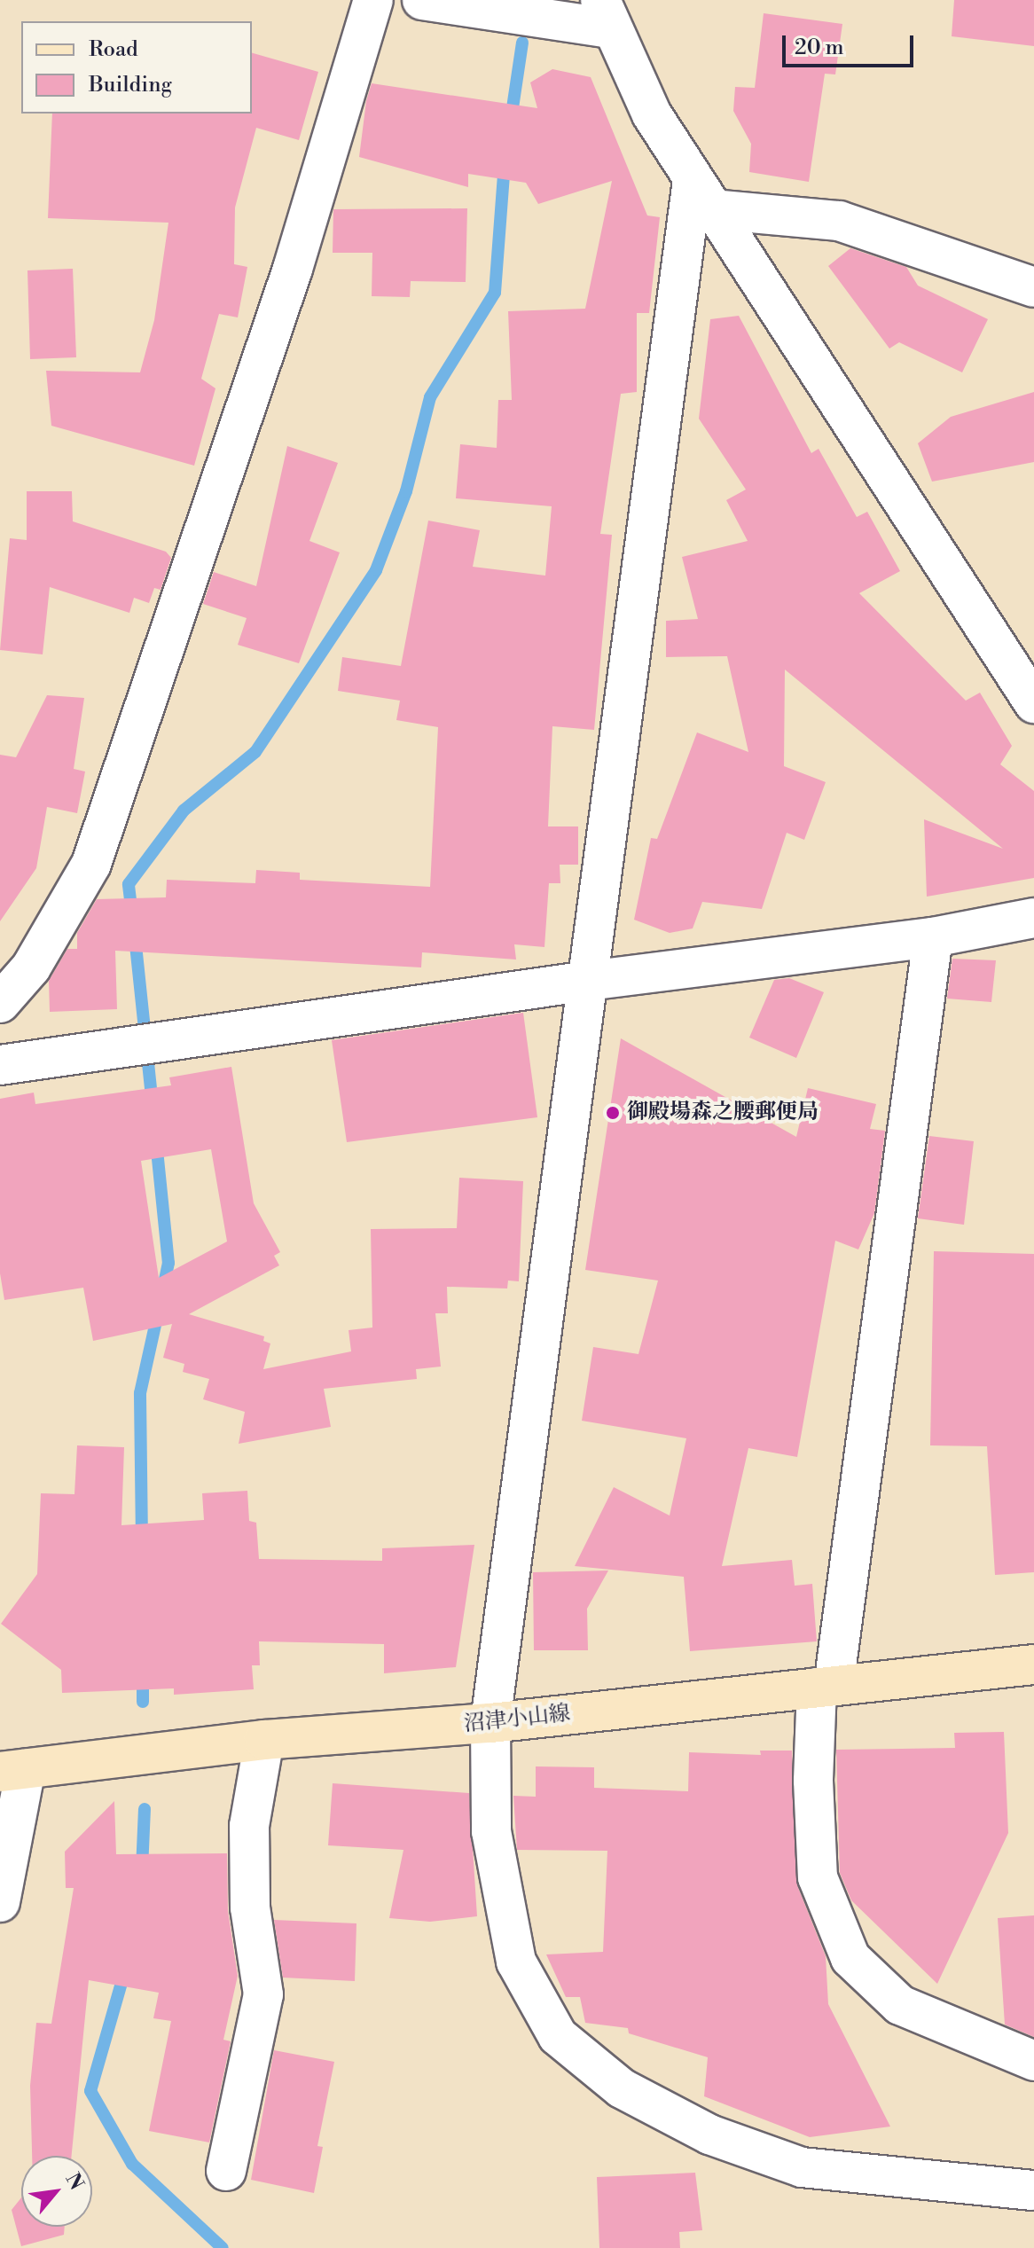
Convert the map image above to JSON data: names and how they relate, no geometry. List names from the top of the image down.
{
  "streets": {
    "main road": ["沼津小山線"]
  },
  "places": ["御殿場森之腰郵便局"],
  "legend": ["Road", "Building"],
  "scale_bar": "20 m",
  "north": "top right"
}
